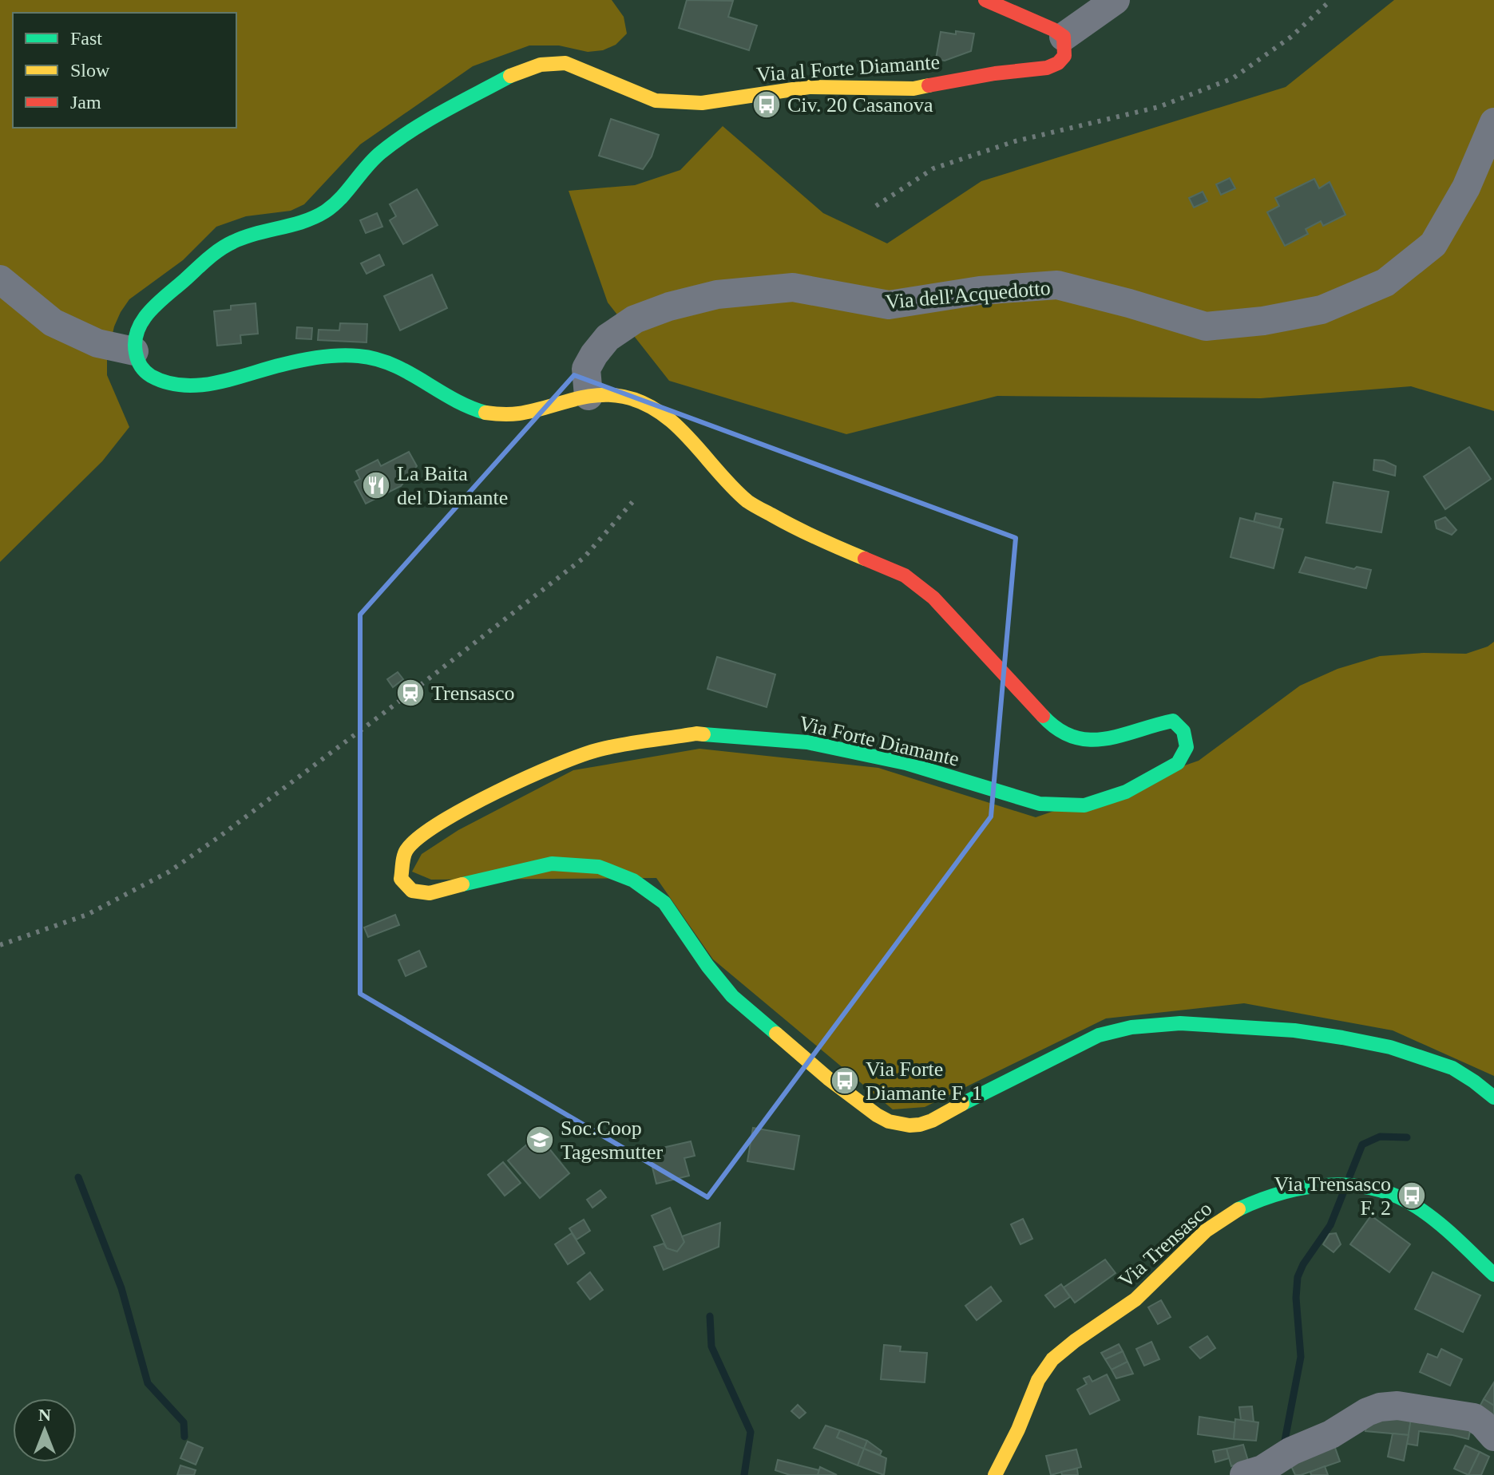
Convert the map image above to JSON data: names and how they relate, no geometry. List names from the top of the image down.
{
  "streets": {
    "main road": ["Via al Forte Diamante", "Via Forte Diamante", "Via Trensasco"],
    "street": ["Via dell'Acquedotto"]
  },
  "crossings": [
    ["Via dell'Acquedotto", "Via Forte Diamante"]
  ],
  "places": {
    "bus stop": ["Civ. 20 Casanova", "Via Forte Diamante F. 1", "Via Trensasco F. 2"],
    "restaurant": ["La Baita del Diamante"],
    "station": ["Trensasco"],
    "school or university": ["Soc.Coop Tagesmutter"]
  },
  "legend": ["Fast", "Slow", "Jam"],
  "north": "top"
}
